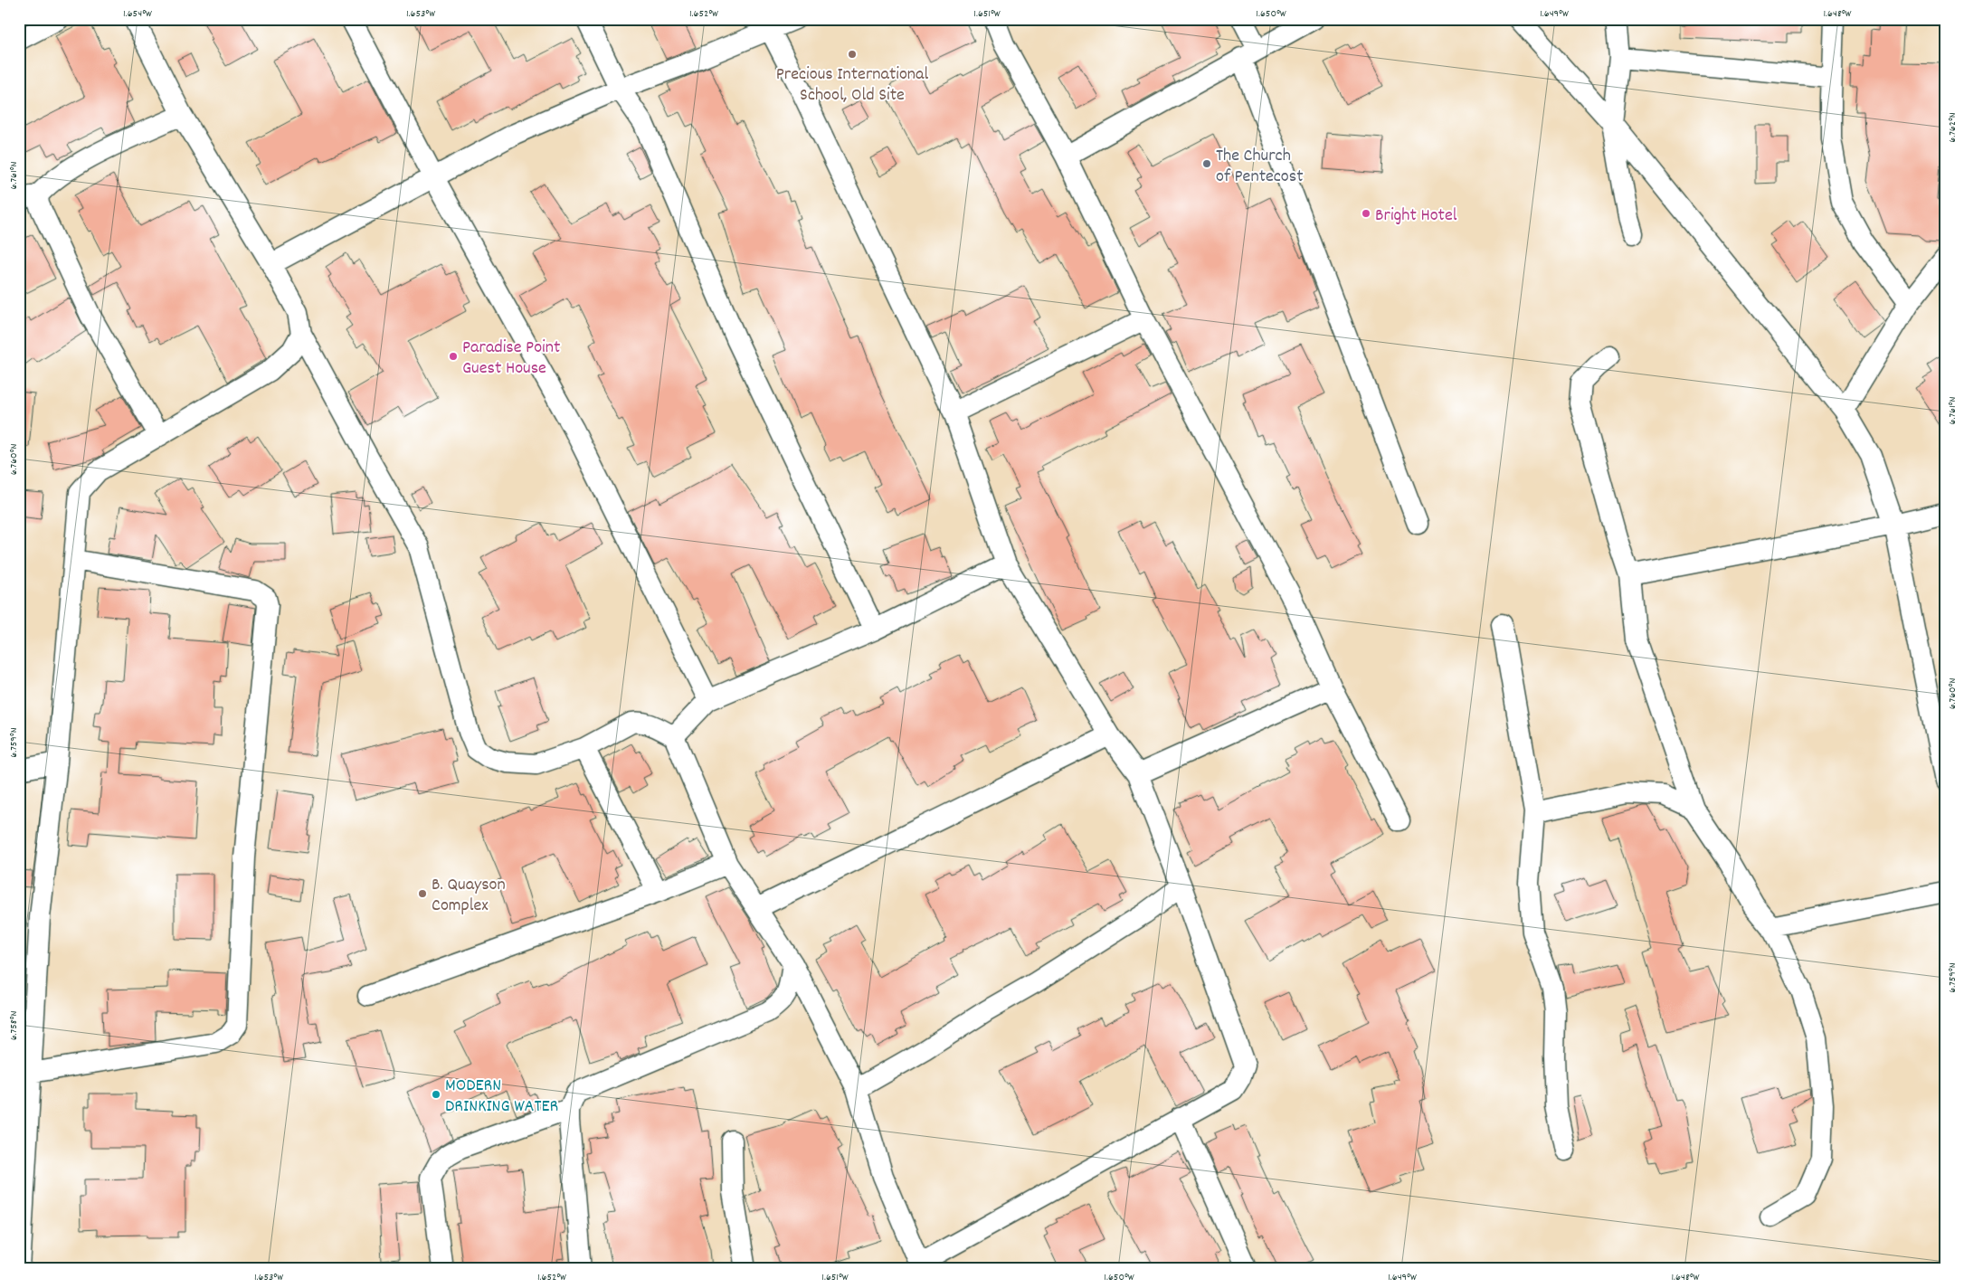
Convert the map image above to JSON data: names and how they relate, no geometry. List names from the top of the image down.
{
  "places": [
    "Precious International School, Old Site",
    "The Church of Pentecost",
    "Bright Hotel",
    "Paradise Point Guest House",
    "B. Quayson Complex",
    "MODERN DRINKING WATER"
  ],
  "coordinates": [
    "1.654°W",
    "1.653°W",
    "1.652°W",
    "1.651°W",
    "1.650°W",
    "1.649°W",
    "1.648°W",
    "6.762°N",
    "6.761°N",
    "6.760°N",
    "6.759°N",
    "6.758°N"
  ]
}
